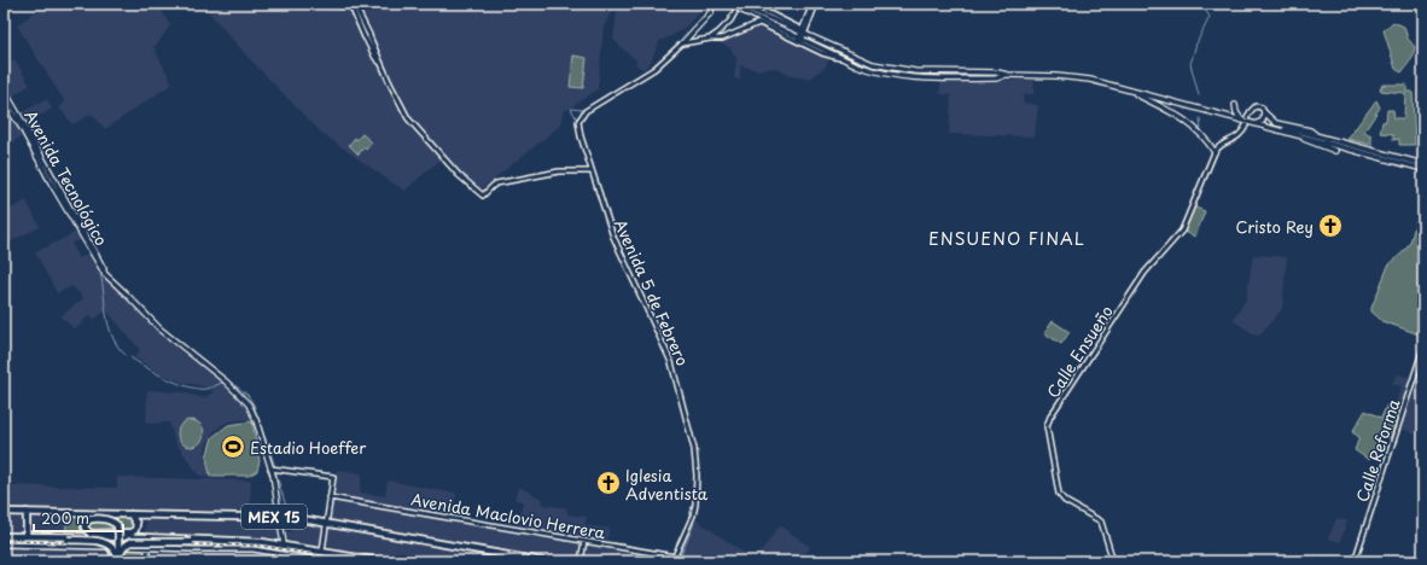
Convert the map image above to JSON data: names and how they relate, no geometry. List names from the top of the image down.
{
  "streets": {
    "highway": ["MEX 15"],
    "main road": ["Avenida Tecnológico"],
    "street": [
      "Avenida 5 de Febrero",
      "Calle Ensueño",
      "Calle Reforma",
      "Avenida Maclovio Herrera"
    ]
  },
  "crossings": [
    ["Avenida Tecnológico", "MEX 15"],
    ["Avenida 5 de Febrero", "Avenida Maclovio Herrera"]
  ],
  "districts": ["ENSUENO FINAL"],
  "places": {
    "church": ["Cristo Rey", "Iglesia Adventista"],
    "sports": ["Estadio Hoeffer"]
  },
  "scale_bar": "200 m"
}
